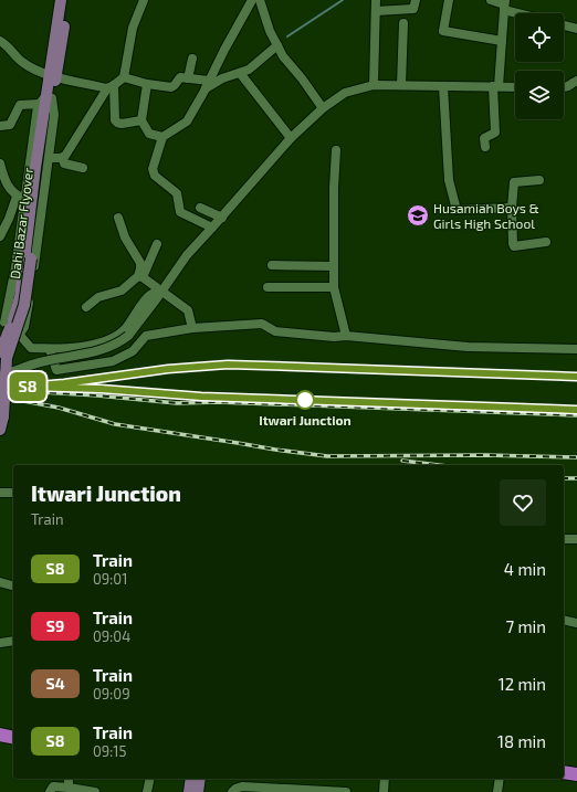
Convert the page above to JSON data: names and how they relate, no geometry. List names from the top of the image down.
{
  "streets": {
    "main road": ["Dahi Bazar Flyover"]
  },
  "places": {
    "school or university": ["Husamiah Boys & Girls High School"],
    "other": ["Itwari Junction"]
  },
  "page": {
    "on_map": "S8",
    "heading": ["Itwari Junction", "Train"],
    "list": [
      {
        "mark": "S8",
        "name": "Train",
        "note": "09:01",
        "value": "4 min"
      },
      {
        "mark": "S9",
        "name": "Train",
        "note": "09:04",
        "value": "7 min"
      },
      {
        "mark": "S4",
        "name": "Train",
        "note": "09:09",
        "value": "12 min"
      },
      {
        "mark": "S8",
        "name": "Train",
        "note": "09:15",
        "value": "18 min"
      }
    ]
  }
}
